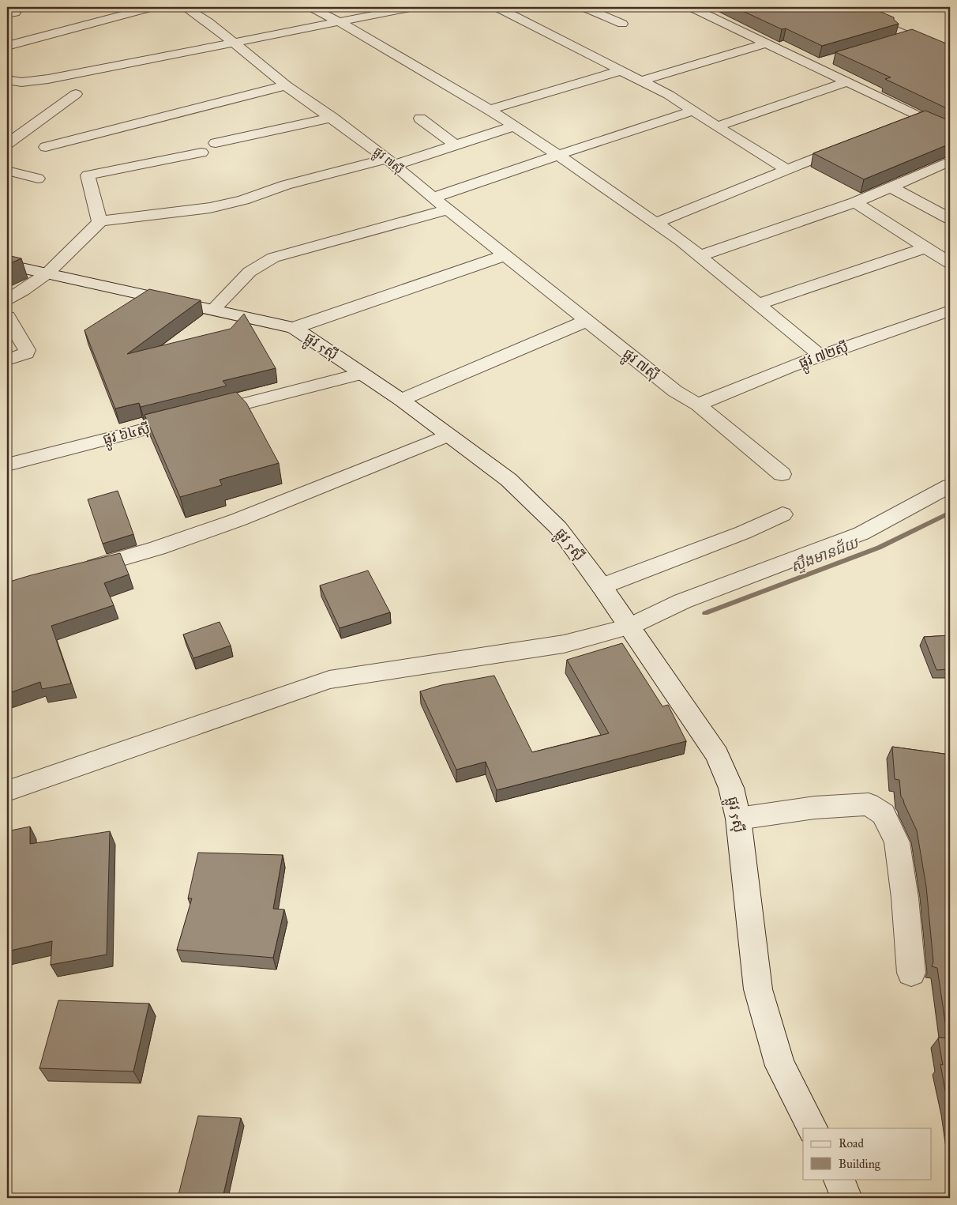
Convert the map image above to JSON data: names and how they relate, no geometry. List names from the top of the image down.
{
  "streets": {
    "street": [
      "ផ្លូវ ៧ស៊ី",
      "ផ្លូវ 5ស៊ី",
      "ផ្លូវ ៧២ស៊ី",
      "ផ្លូវ ៦៤ស៊ី"
    ]
  },
  "crossings": [
    ["ផ្លូវ ៧ស៊ី", "ផ្លូវ ៧២ស៊ី"],
    ["ផ្លូវ 5ស៊ី", "ផ្លូវ ៦៤ស៊ី"]
  ],
  "water": ["ស្ទឹងមានជ័យ"],
  "legend": ["Road", "Building"]
}
